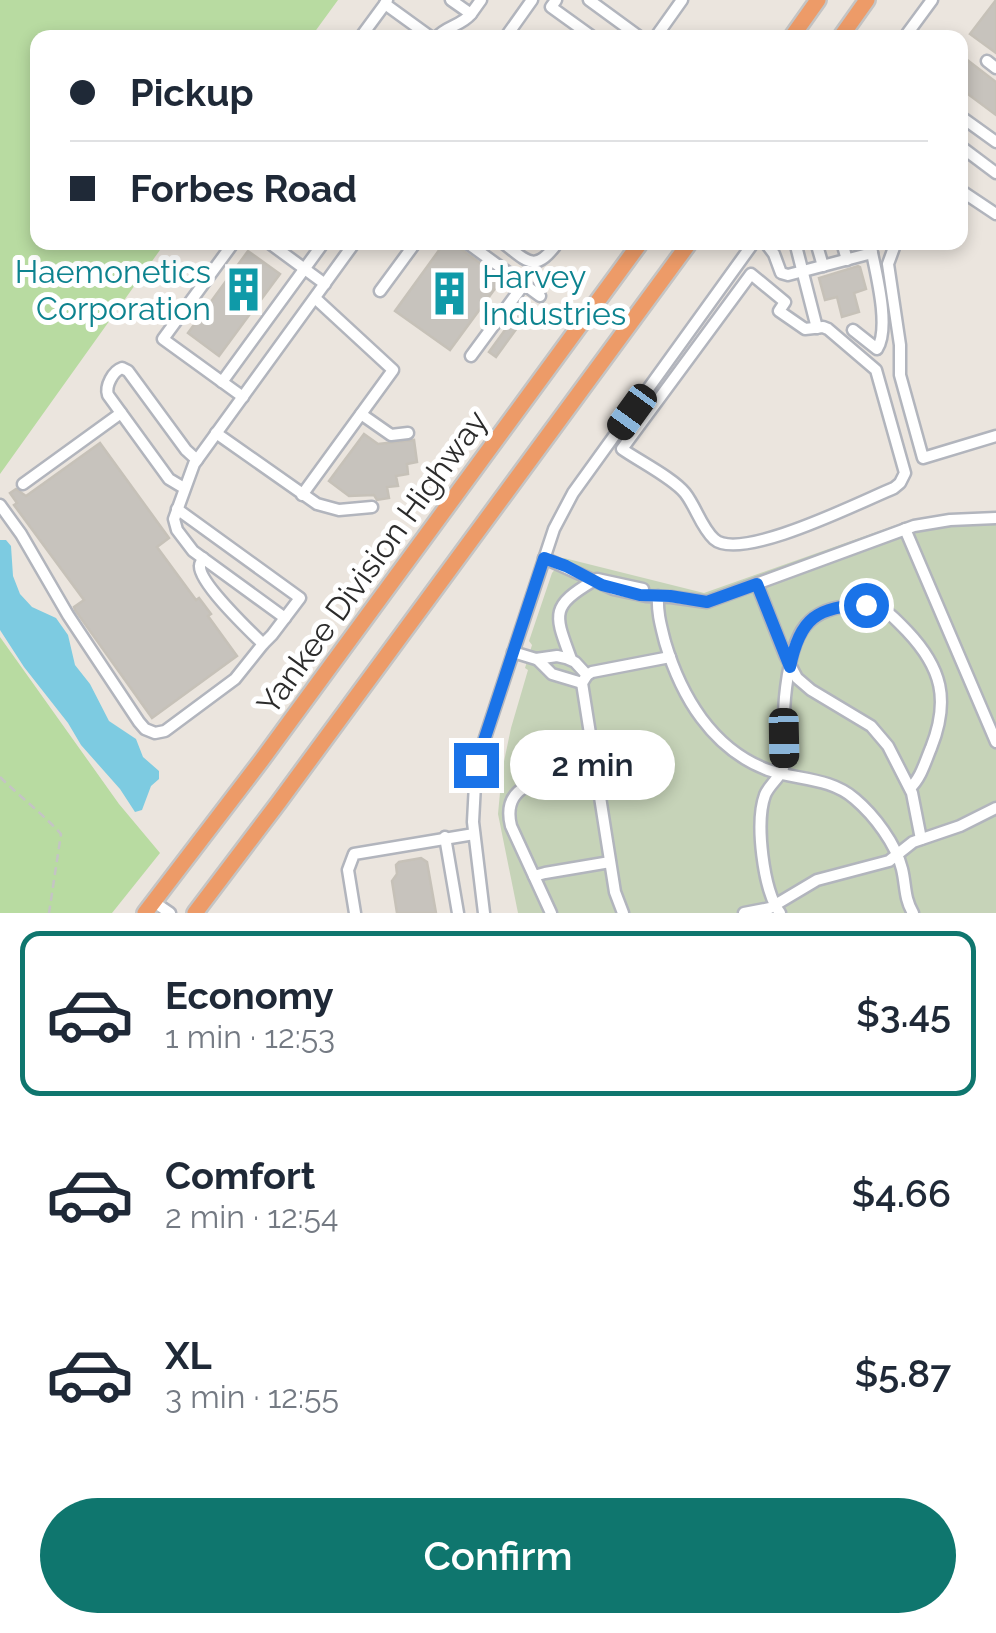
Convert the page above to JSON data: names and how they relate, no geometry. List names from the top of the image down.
{
  "streets": {
    "highway": ["Yankee Division Highway"]
  },
  "places": {
    "building": ["Haemonetics Corporation", "Harvey Industries"]
  },
  "page": {
    "banner": ["Pickup", "Forbes Road"],
    "bubble": "2 min",
    "list": [
      {
        "name": "Economy",
        "note": "1 min · 12:53",
        "value": "$3.45"
      },
      {
        "name": "Comfort",
        "note": "2 min · 12:54",
        "value": "$4.66"
      },
      {
        "name": "XL",
        "note": "3 min · 12:55",
        "value": "$5.87"
      }
    ],
    "buttons": "Confirm"
  }
}
